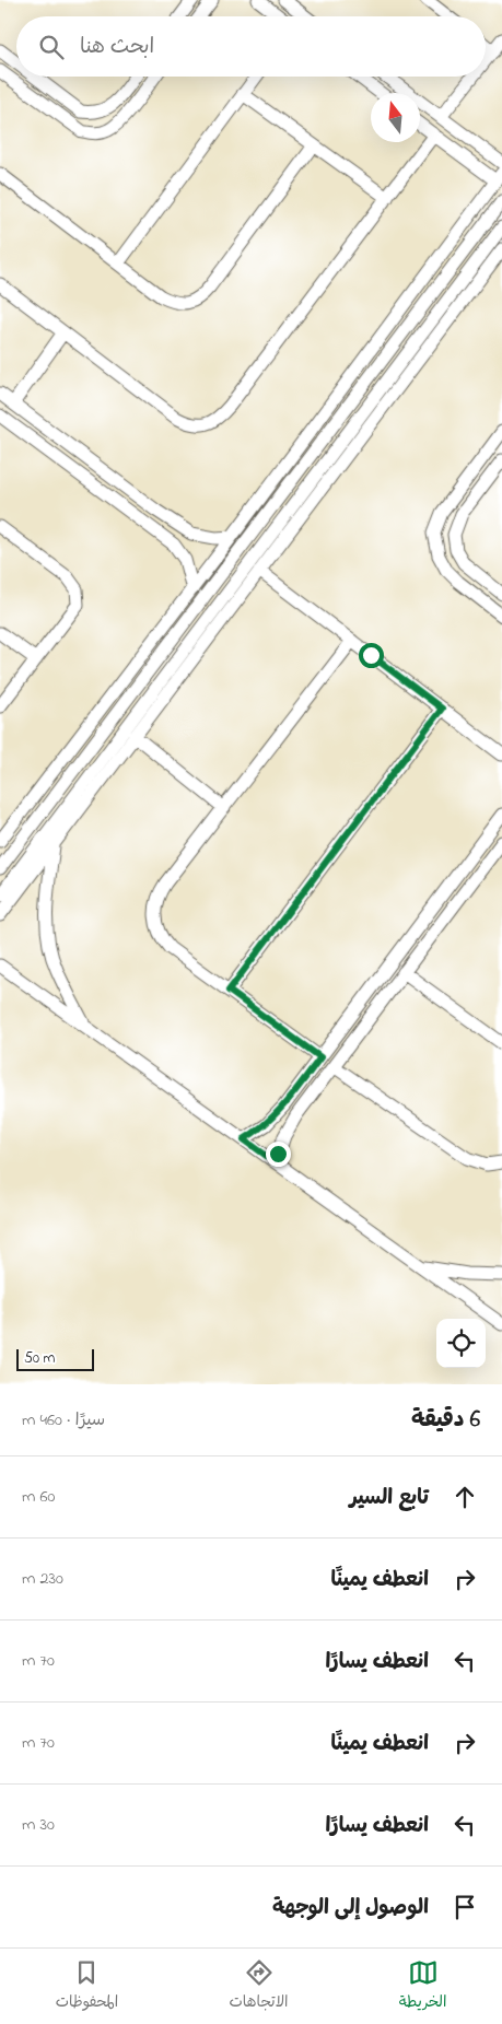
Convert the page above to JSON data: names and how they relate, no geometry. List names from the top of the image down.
{
  "scale_bar": "50 m",
  "north": "top",
  "page": {
    "search": "ابحث هنا",
    "scale": "50 m",
    "heading": ["6 دقيقة", "سيرًا · 460 m"],
    "list": [
      ["تابع السير", "60 m"],
      ["انعطف يمينًا", "230 m"],
      ["انعطف يسارًا", "70 m"],
      ["انعطف يمينًا", "70 m"],
      ["انعطف يسارًا", "30 m"],
      "الوصول إلى الوجهة"
    ],
    "nav": ["الخريطة", "الاتجاهات", "المحفوظات"]
  }
}
